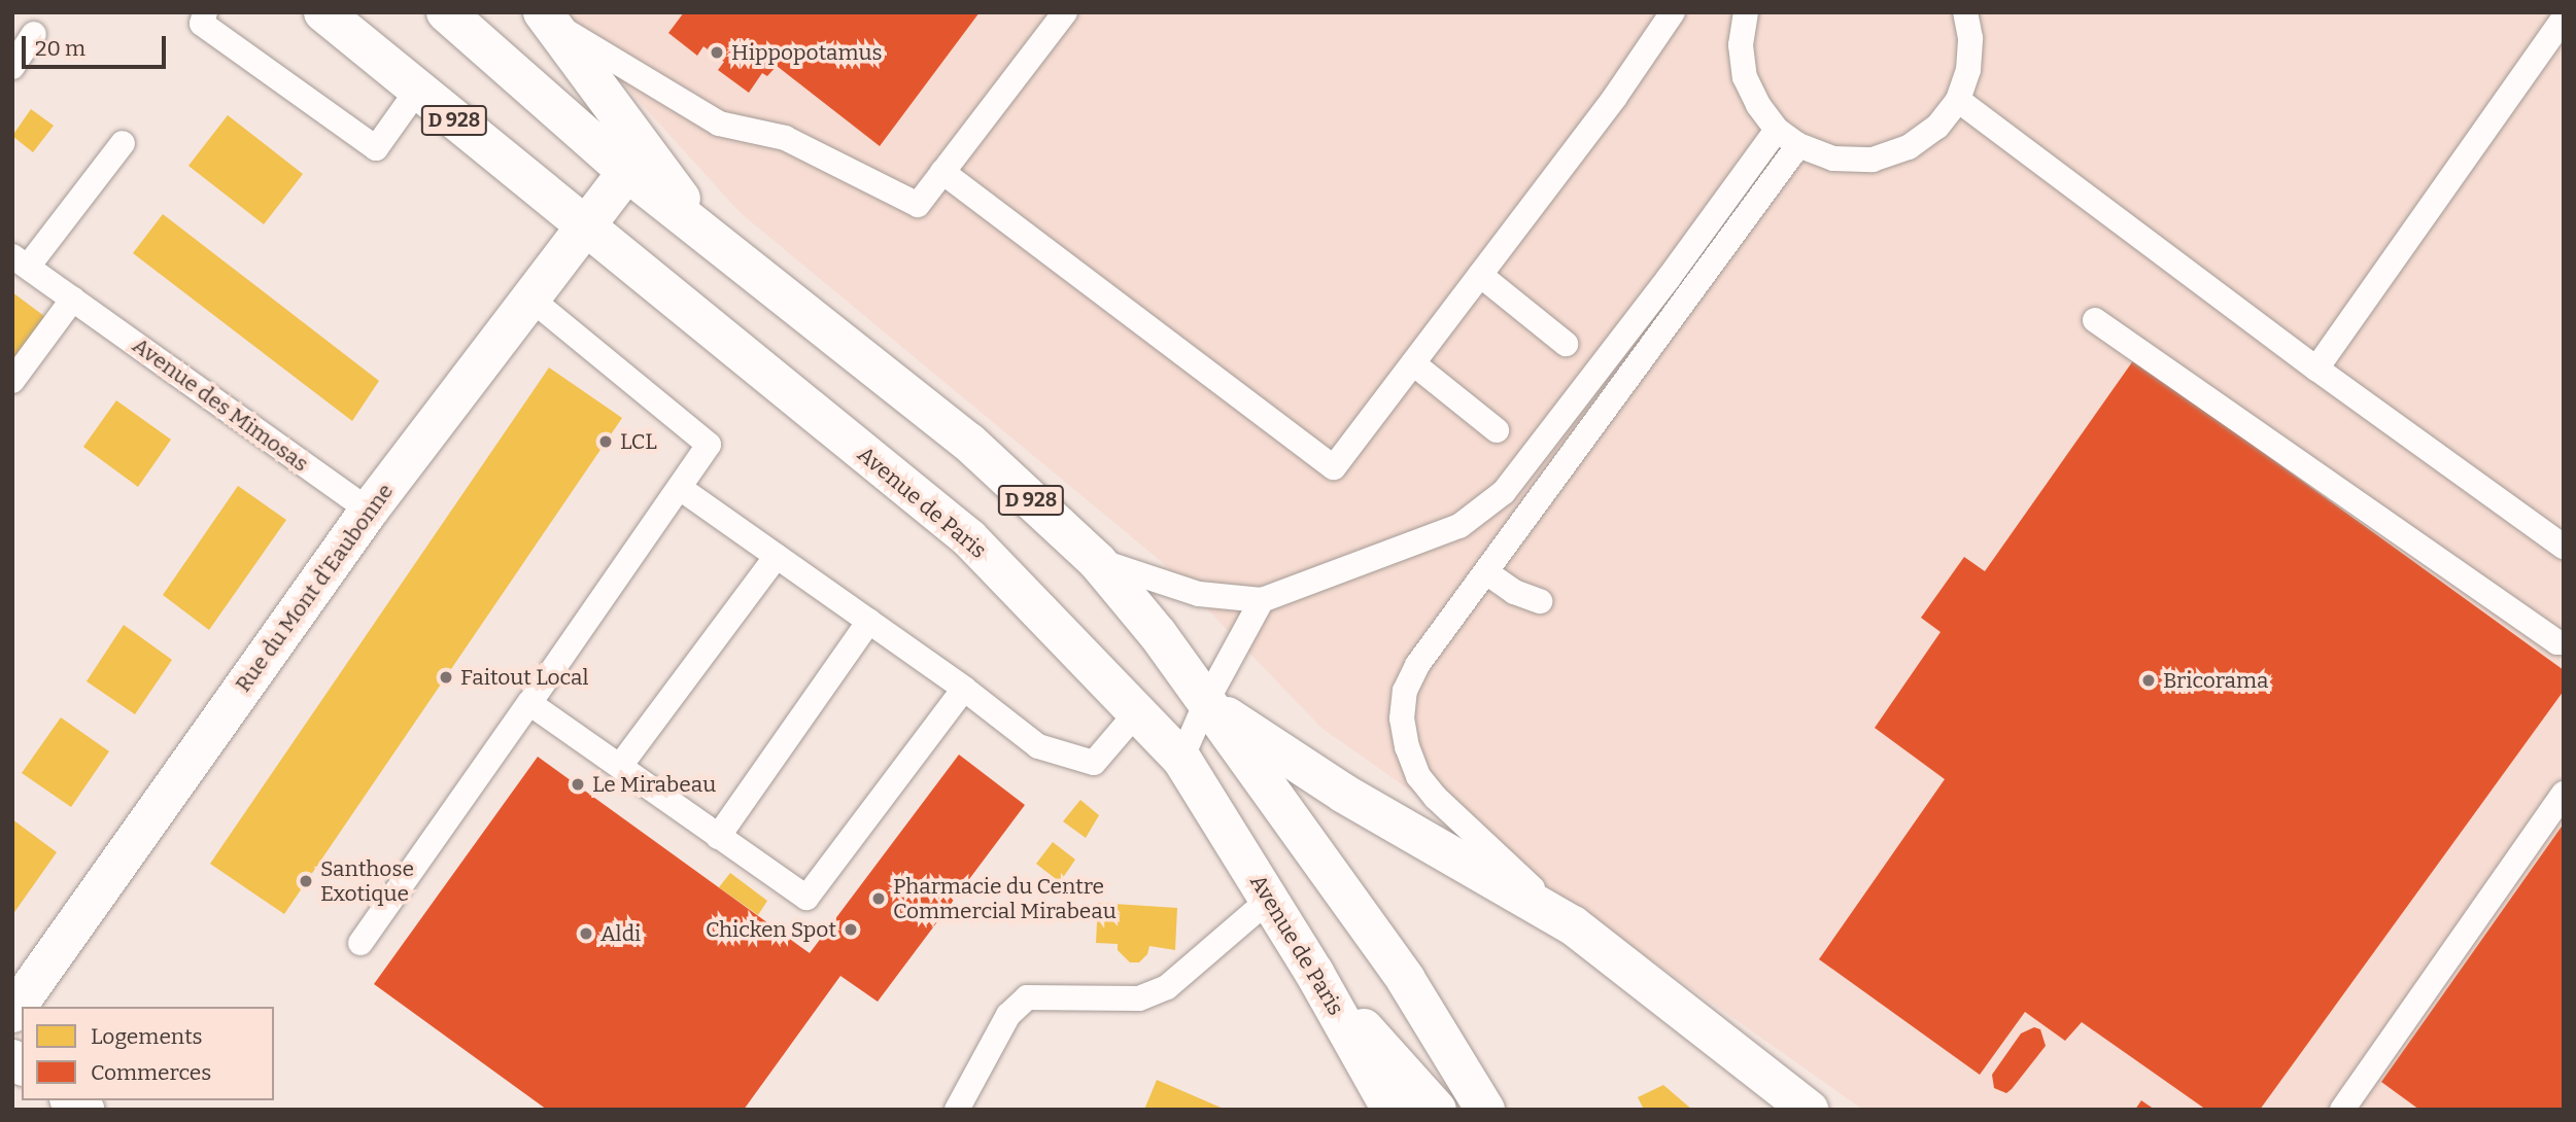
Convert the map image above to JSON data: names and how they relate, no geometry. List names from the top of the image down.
{
  "streets": {
    "main road": ["D 928", "Avenue de Paris", "Rue du Mont d'Eaubonne"],
    "lane": ["Avenue des Mimosas"]
  },
  "crossings": [
    ["D 928", "Rue du Mont d'Eaubonne"],
    ["Avenue des Mimosas", "Rue du Mont d'Eaubonne"],
    ["Avenue de Paris", "Rue du Mont d'Eaubonne"]
  ],
  "places": [
    "Hippopotamus",
    "LCL",
    "Faitout Local",
    "Bricorama",
    "Le Mirabeau",
    "Santhose Exotique",
    "Pharmacie du Centre Commercial Mirabeau",
    "Chicken Spot",
    "Aldi"
  ],
  "legend": ["Logements", "Commerces"],
  "scale_bar": "20 m"
}
